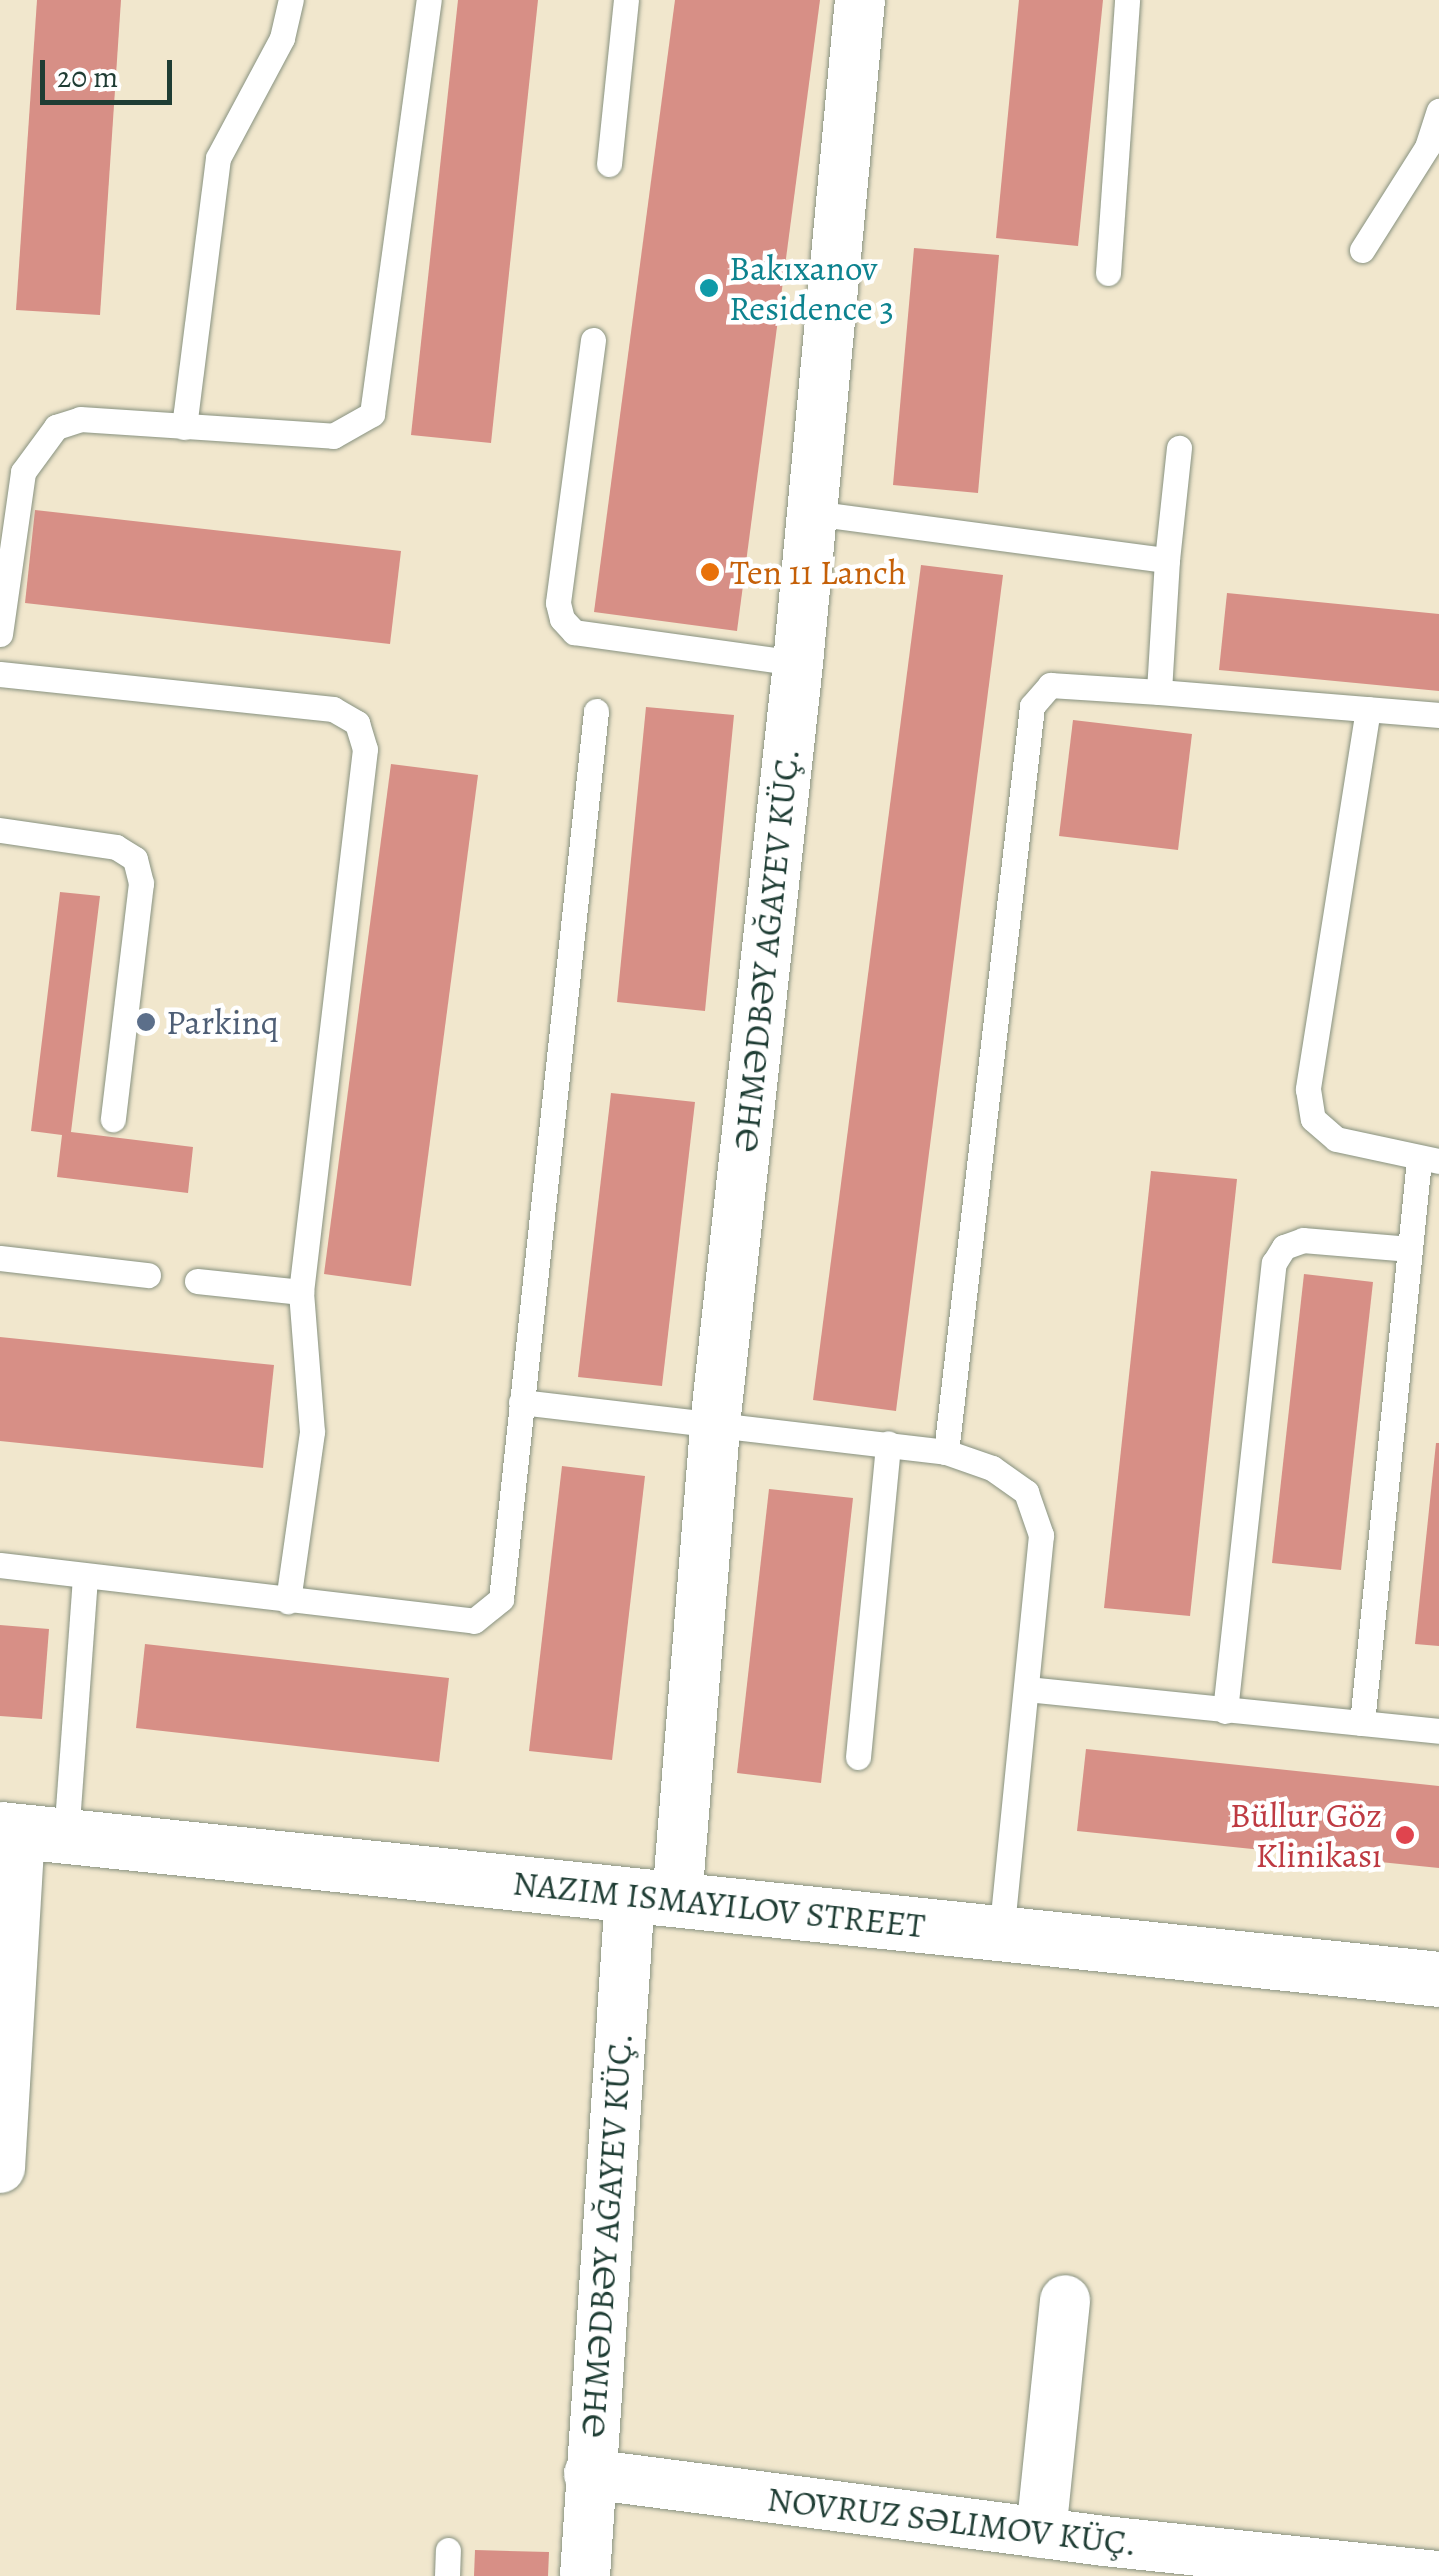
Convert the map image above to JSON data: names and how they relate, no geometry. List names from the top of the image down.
{
  "streets": {
    "street": ["ƏHMƏDBƏY AĞAYEV KÜÇ.", "NAZIM ISMAYILOV STREET", "NOVRUZ SƏLIMOV KÜÇ."]
  },
  "crossings": [
    ["ƏHMƏDBƏY AĞAYEV KÜÇ.", "NAZIM ISMAYILOV STREET"],
    ["ƏHMƏDBƏY AĞAYEV KÜÇ.", "NOVRUZ SƏLIMOV KÜÇ."]
  ],
  "places": [
    "Bakıxanov Residence 3",
    "Ten 11 Lanch",
    "Parkinq",
    "Büllur Göz Klinikası"
  ],
  "scale_bar": "20 m"
}
